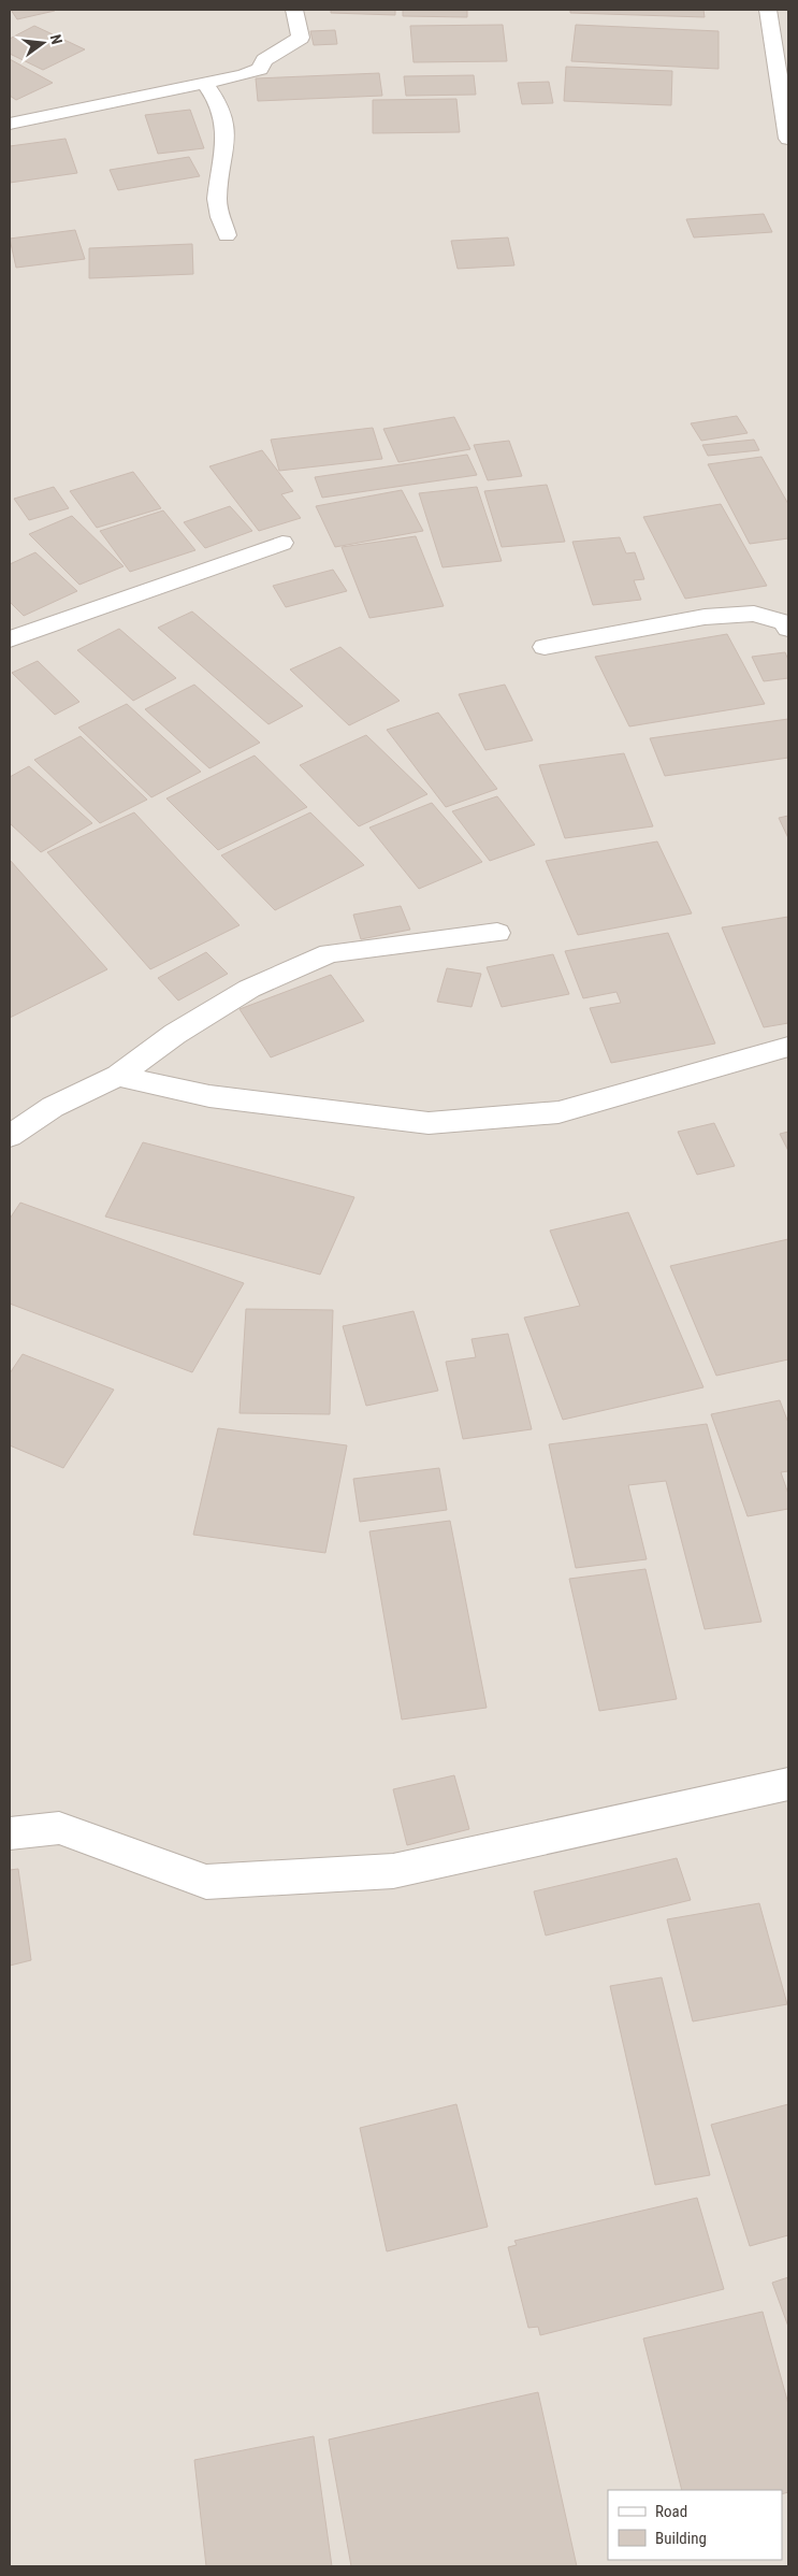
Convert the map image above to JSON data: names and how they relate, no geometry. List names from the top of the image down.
{
  "legend": ["Road", "Building"],
  "north": "right"
}
